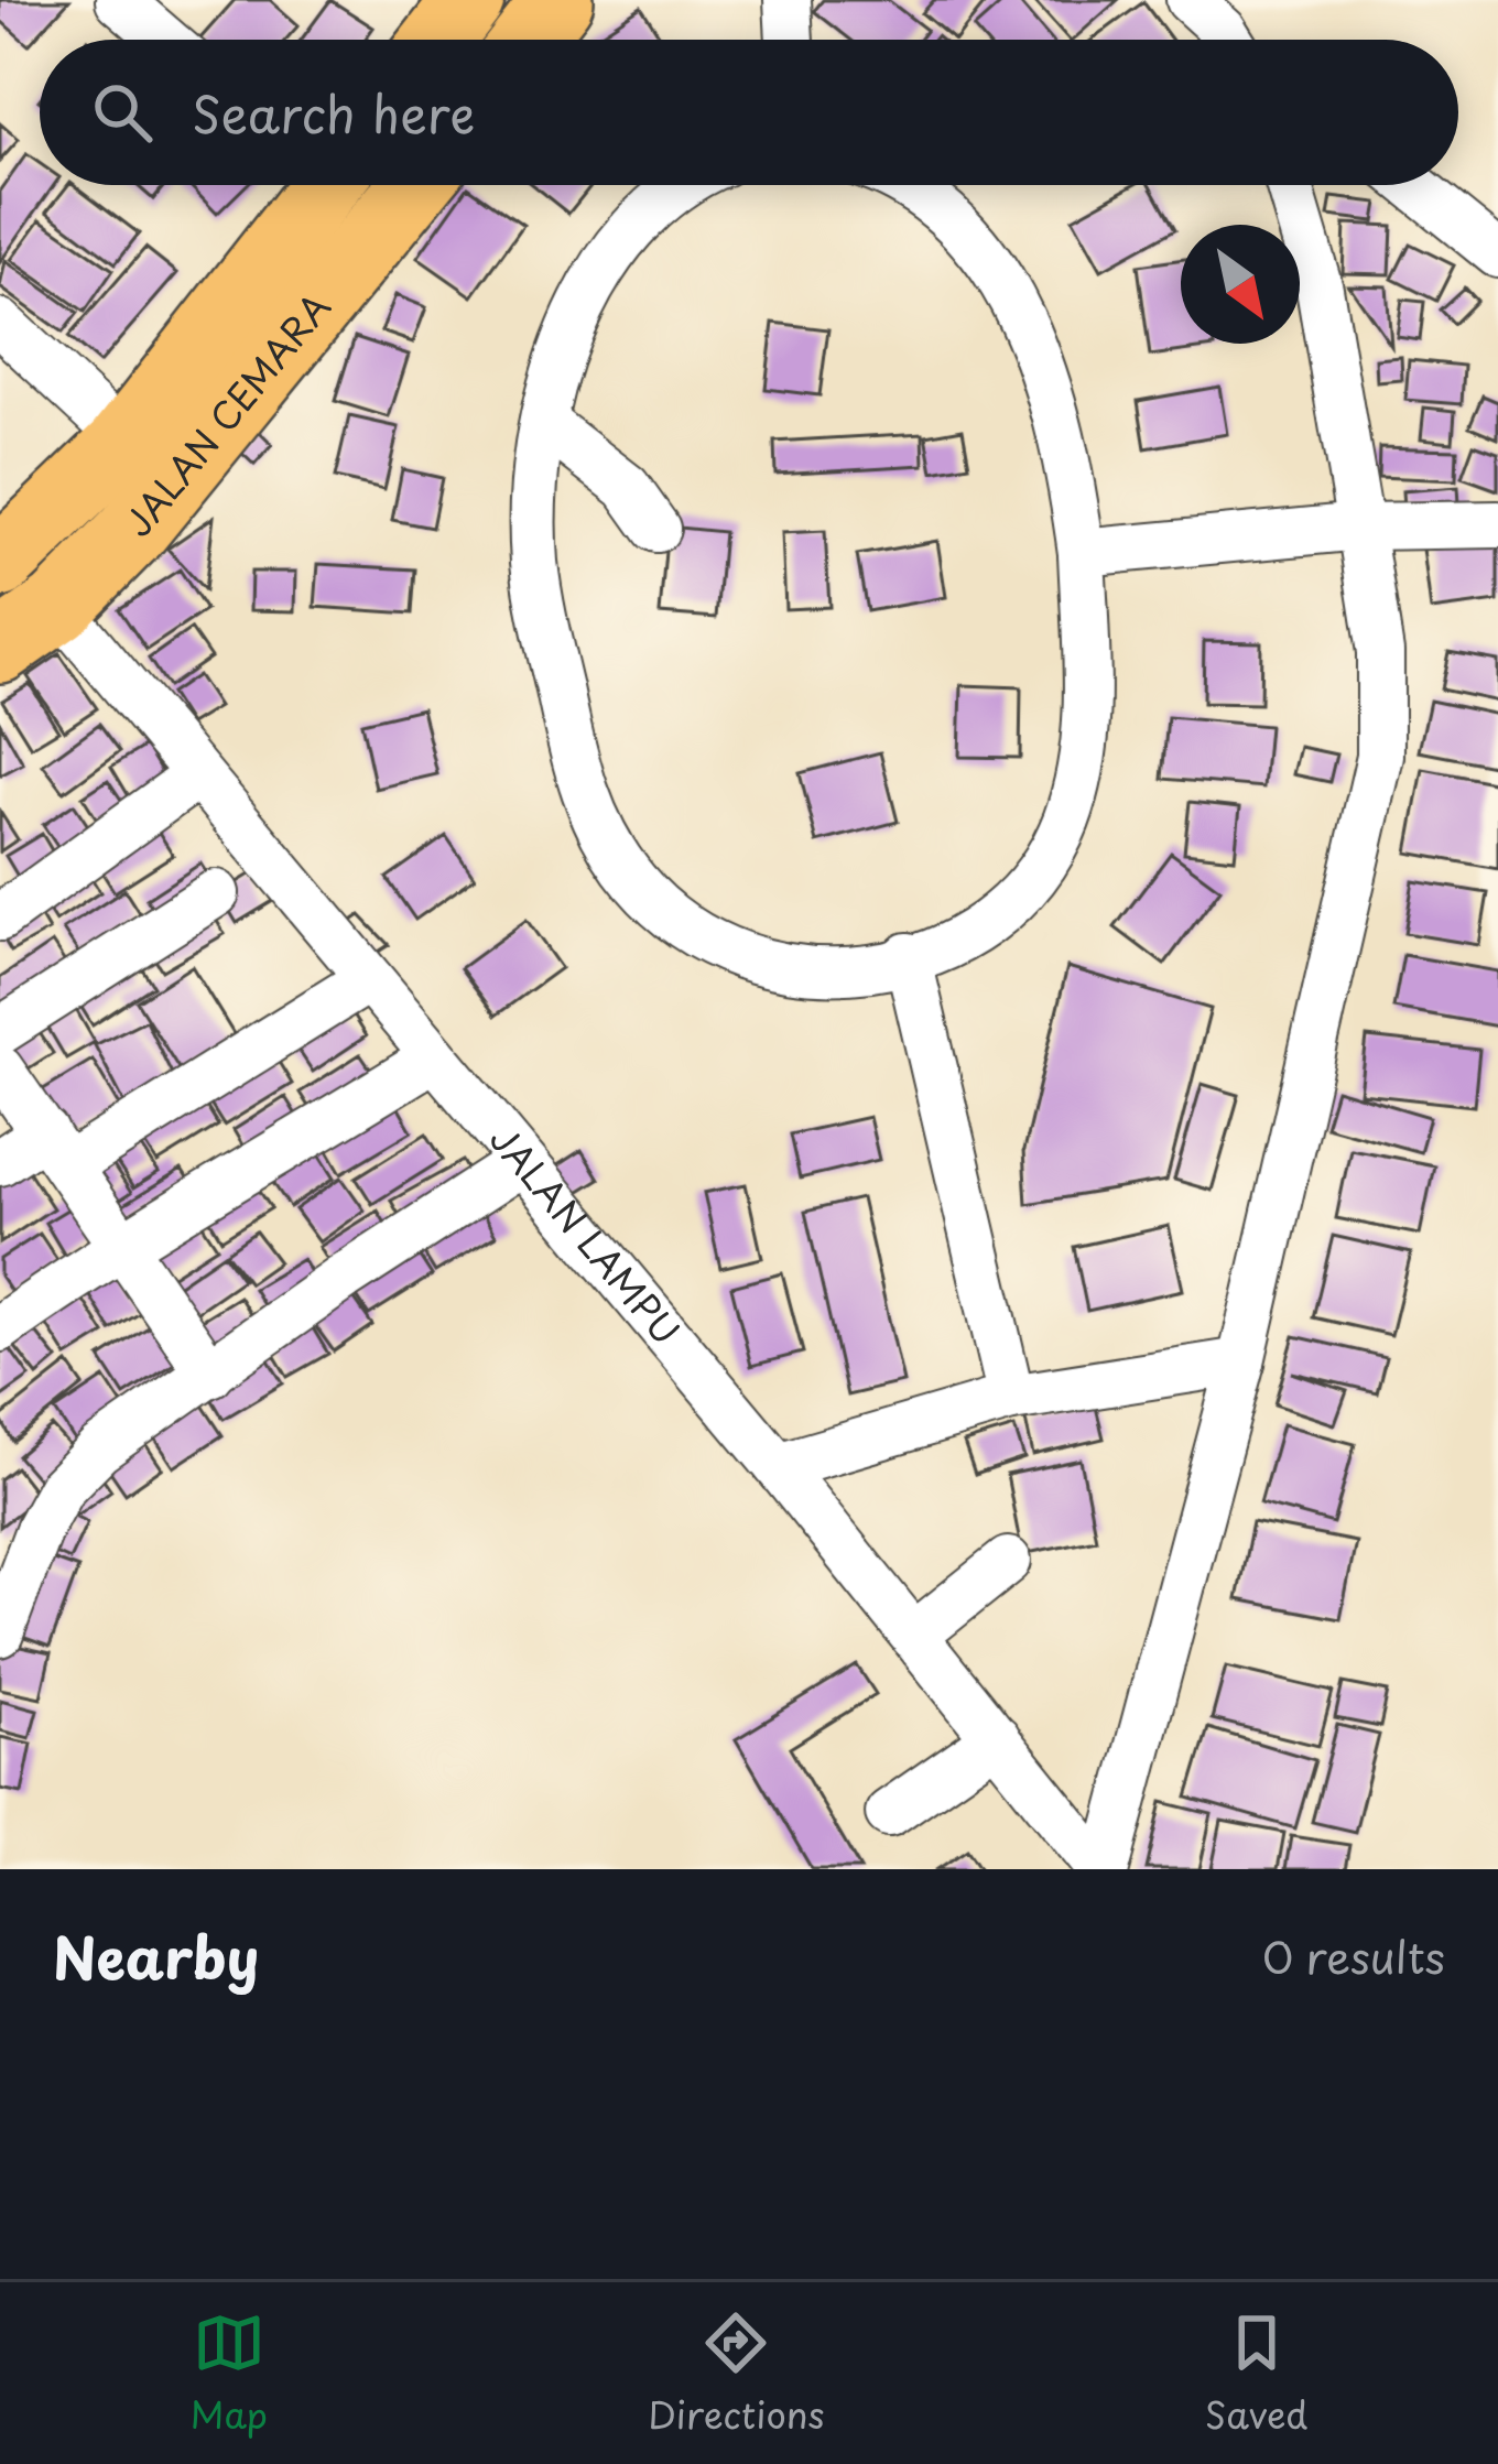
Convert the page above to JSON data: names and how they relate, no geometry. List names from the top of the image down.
{
  "streets": {
    "highway": ["JALAN CEMARA"],
    "street": ["JALAN LAMPU"]
  },
  "crossings": [
    ["JALAN CEMARA", "JALAN LAMPU"]
  ],
  "north": "bottom right",
  "page": {
    "search": "Search here",
    "heading": ["Nearby", "0 results"],
    "nav": ["Map", "Directions", "Saved"]
  }
}
